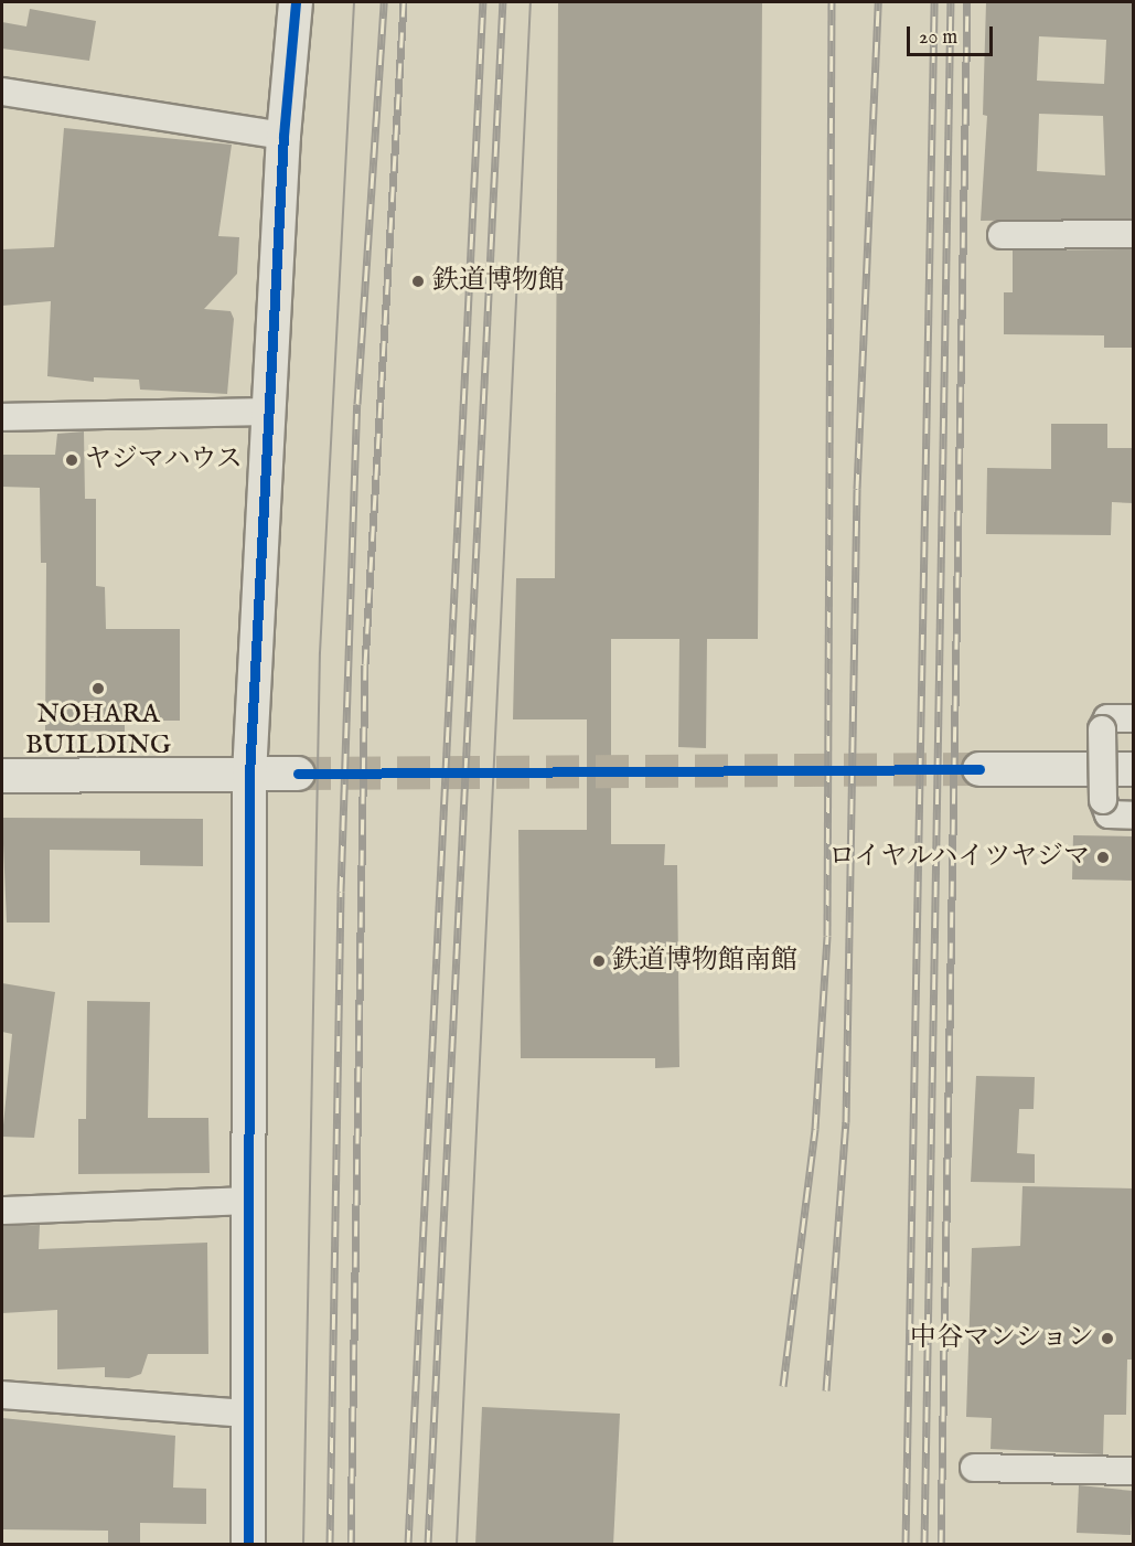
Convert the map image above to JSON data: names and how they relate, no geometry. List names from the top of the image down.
{
  "places": [
    "鉄道博物館",
    "ヤジマハウス",
    "NOHARA BUILDING",
    "ロイヤルハイツヤジマ",
    "鉄道博物館南館",
    "中谷マンション"
  ],
  "scale_bar": "20 m"
}
